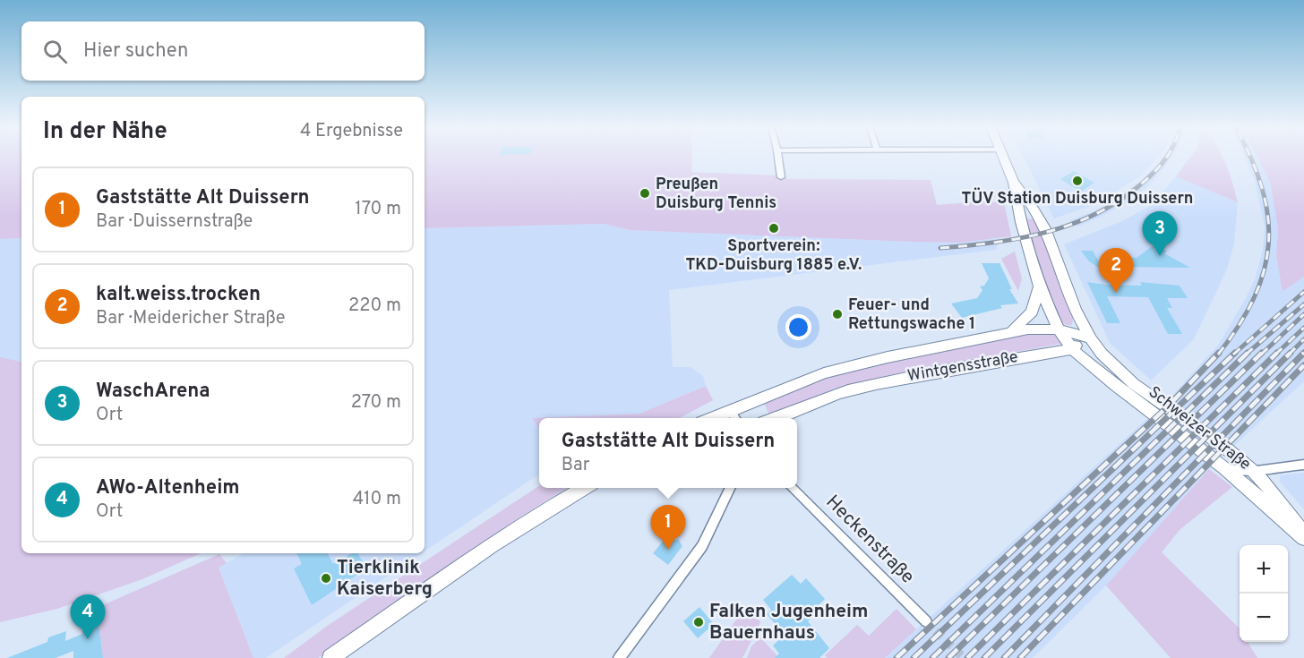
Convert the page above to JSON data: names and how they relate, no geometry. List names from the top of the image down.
{
  "streets": {
    "main road": ["Wintgensstraße", "Schweizer Straße"],
    "street": ["Heckenstraße"]
  },
  "crossings": [
    ["Wintgensstraße", "Schweizer Straße"]
  ],
  "places": [
    "TÜV Station Duisburg Duissern",
    "Preußen Duisburg Tennis",
    "Sportverein: TKD-Duisburg 1885 e.V.",
    "Feuer- und Rettungswache 1",
    "Tierklinik Kaiserberg",
    "Falken Jugenheim Bauernhaus"
  ],
  "page": {
    "search": "Hier suchen",
    "heading": ["In der Nähe", "4 Ergebnisse"],
    "list": [
      {
        "mark": "1",
        "name": "Gaststätte Alt Duissern",
        "note": "Bar · Duissernstraße",
        "value": "170 m"
      },
      {
        "mark": "2",
        "name": "kalt.weiss.trocken",
        "note": "Bar · Meidericher Straße",
        "value": "220 m"
      },
      {
        "mark": "3",
        "name": "WaschArena",
        "note": "Ort",
        "value": "270 m"
      },
      {
        "mark": "4",
        "name": "AWo-Altenheim",
        "note": "Ort",
        "value": "410 m"
      }
    ],
    "pins": [
      "3",
      "2",
      "1",
      "4"
    ],
    "popup": ["Gaststätte Alt Duissern", "Bar"],
    "map_buttons": ["+", "−"]
  }
}
